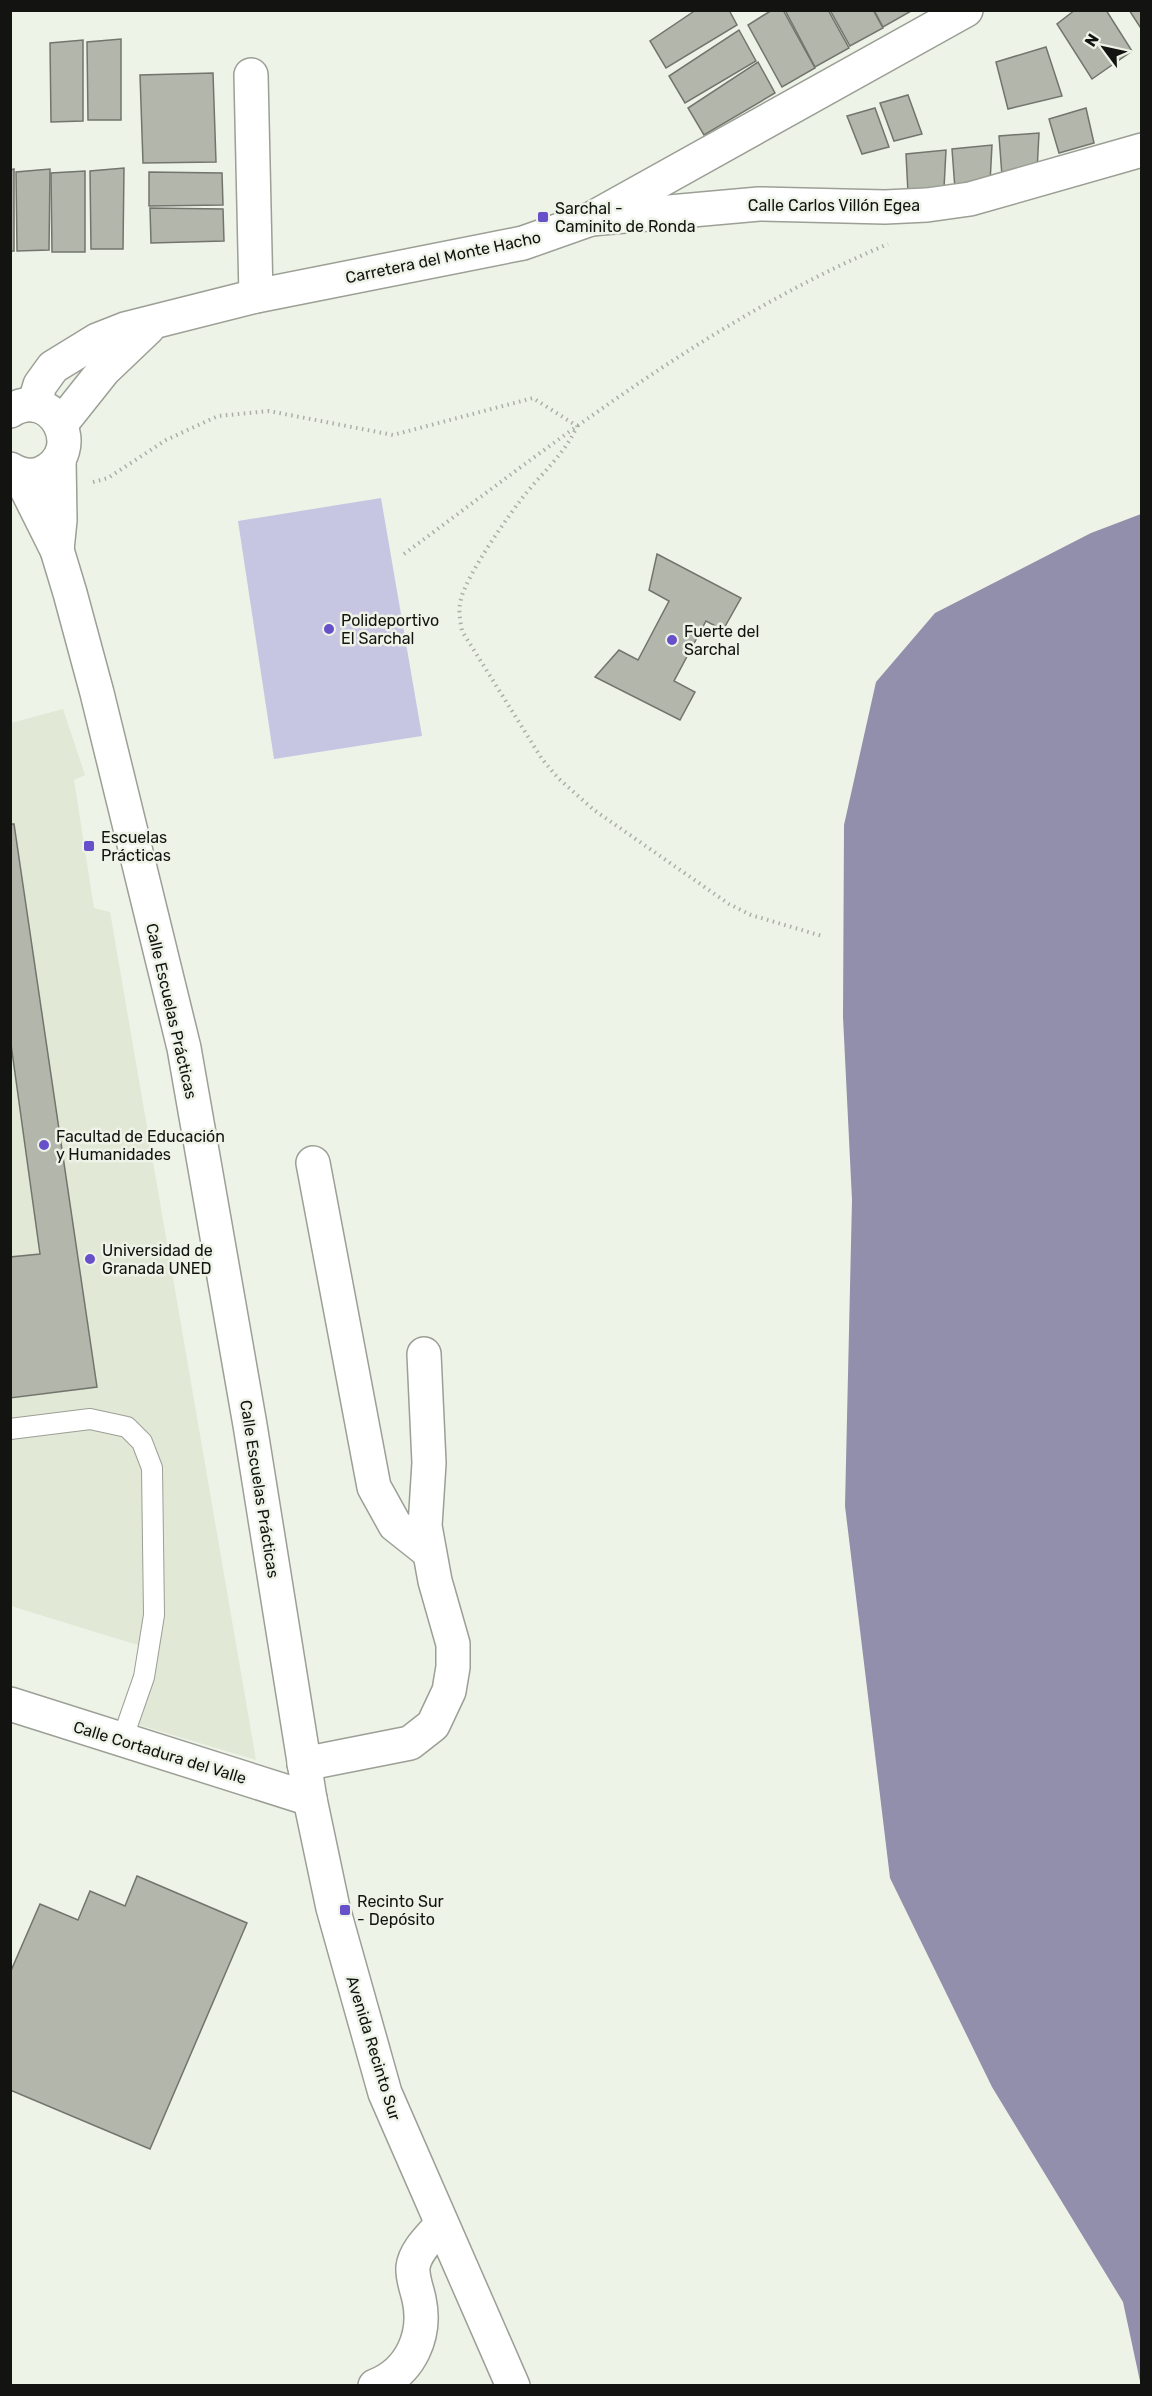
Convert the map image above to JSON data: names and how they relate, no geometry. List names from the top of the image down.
{
  "streets": {
    "main road": [
      "Calle Carlos Villón Egea",
      "Carretera del Monte Hacho",
      "Calle Escuelas Prácticas",
      "Calle Cortadura del Valle",
      "Avenida Recinto Sur"
    ]
  },
  "crossings": [
    ["Calle Carlos Villón Egea", "Carretera del Monte Hacho"],
    ["Calle Escuelas Prácticas", "Calle Cortadura del Valle"],
    ["Calle Escuelas Prácticas", "Avenida Recinto Sur"],
    ["Calle Cortadura del Valle", "Avenida Recinto Sur"]
  ],
  "places": {
    "transit": ["Sarchal - Caminito de Ronda", "Escuelas Prácticas", "Recinto Sur - Depósito"],
    "other": [
      "Polideportivo El Sarchal",
      "Fuerte del Sarchal",
      "Facultad de Educación y Humanidades",
      "Universidad de Granada UNED"
    ]
  },
  "north": "top left"
}
